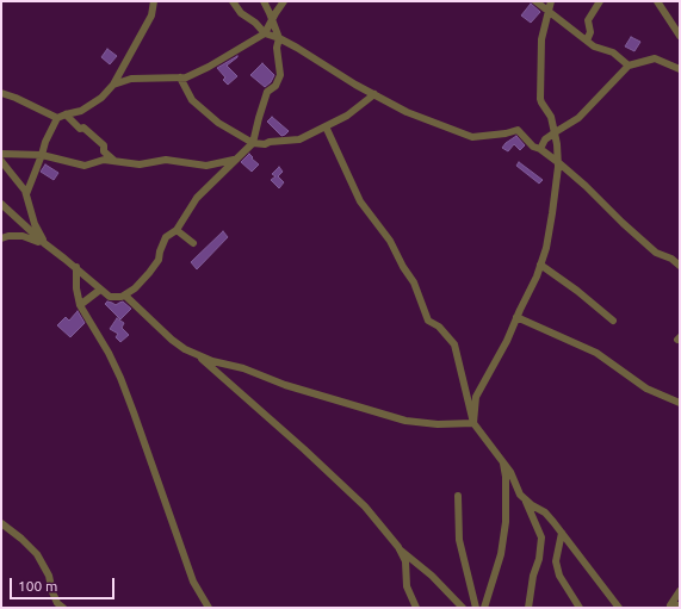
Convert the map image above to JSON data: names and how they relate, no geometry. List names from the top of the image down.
{
  "scale_bar": "100 m"
}
